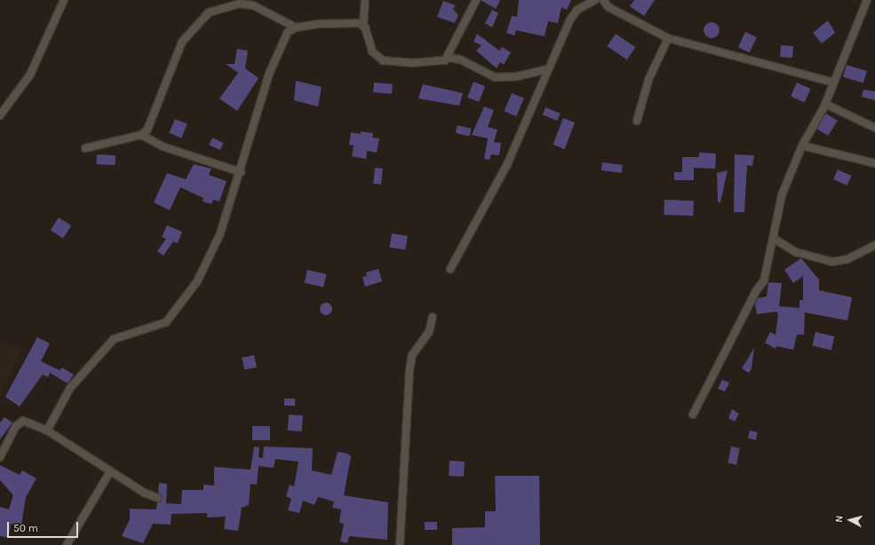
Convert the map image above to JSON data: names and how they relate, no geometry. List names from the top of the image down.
{
  "scale_bar": "50 m",
  "north": "left"
}
